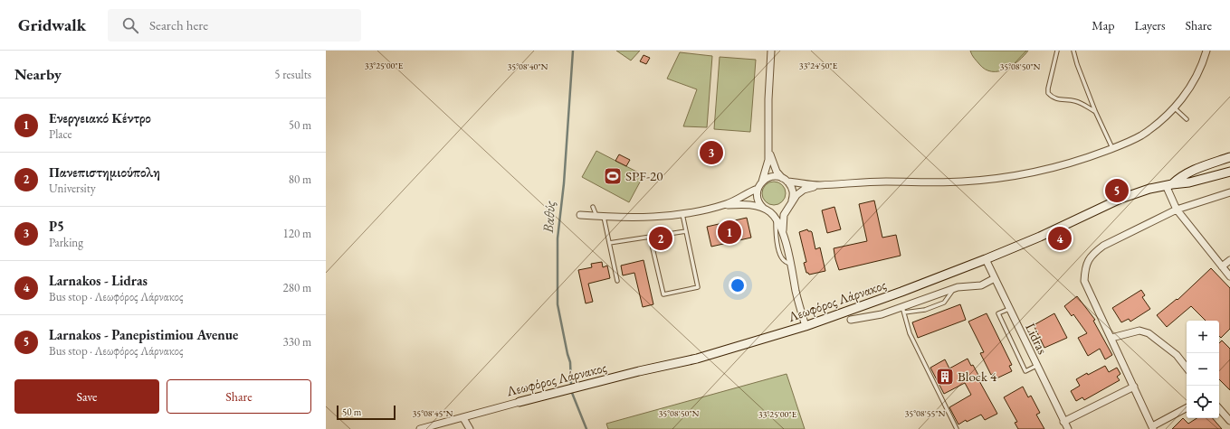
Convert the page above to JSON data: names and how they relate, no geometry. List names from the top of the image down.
{
  "streets": {
    "main road": ["Λεωφόρος Λάρνακος"],
    "street": ["Lidras"]
  },
  "crossings": [
    ["Λεωφόρος Λάρνακος", "Lidras"]
  ],
  "water": ["Βαθύς"],
  "places": {
    "sports": ["SPF-20"],
    "building": ["Block 4"]
  },
  "scale_bar": "50 m",
  "page": {
    "header": "Gridwalk",
    "search": "Search here",
    "nav": ["Map", "Layers", "Share"],
    "heading": ["Nearby", "5 results"],
    "list": [
      {
        "mark": "1",
        "name": "Ενεργειακό Κέντρο",
        "note": "Place",
        "value": "50 m"
      },
      {
        "mark": "2",
        "name": "Πανεπιστημιούπολη",
        "note": "University",
        "value": "80 m"
      },
      {
        "mark": "3",
        "name": "P5",
        "note": "Parking",
        "value": "120 m"
      },
      {
        "mark": "4",
        "name": "Larnakos - Lidras",
        "note": "Bus stop · Λεωφόρος Λάρνακος",
        "value": "280 m"
      },
      {
        "mark": "5",
        "name": "Larnakos - Panepistimiou Avenue",
        "note": "Bus stop · Λεωφόρος Λάρνακος",
        "value": "330 m"
      }
    ],
    "pins": [
      "3",
      "5",
      "1",
      "2",
      "4"
    ],
    "map_buttons": ["+", "−"],
    "buttons": ["Save", "Share"],
    "scale": "50 m"
  },
  "coordinates": [
    "33°25'00\"E",
    "33°24'50\"E",
    "35°08'50\"N",
    "35°08'40\"N",
    "35°08'45\"N",
    "35°08'55\"N"
  ]
}
